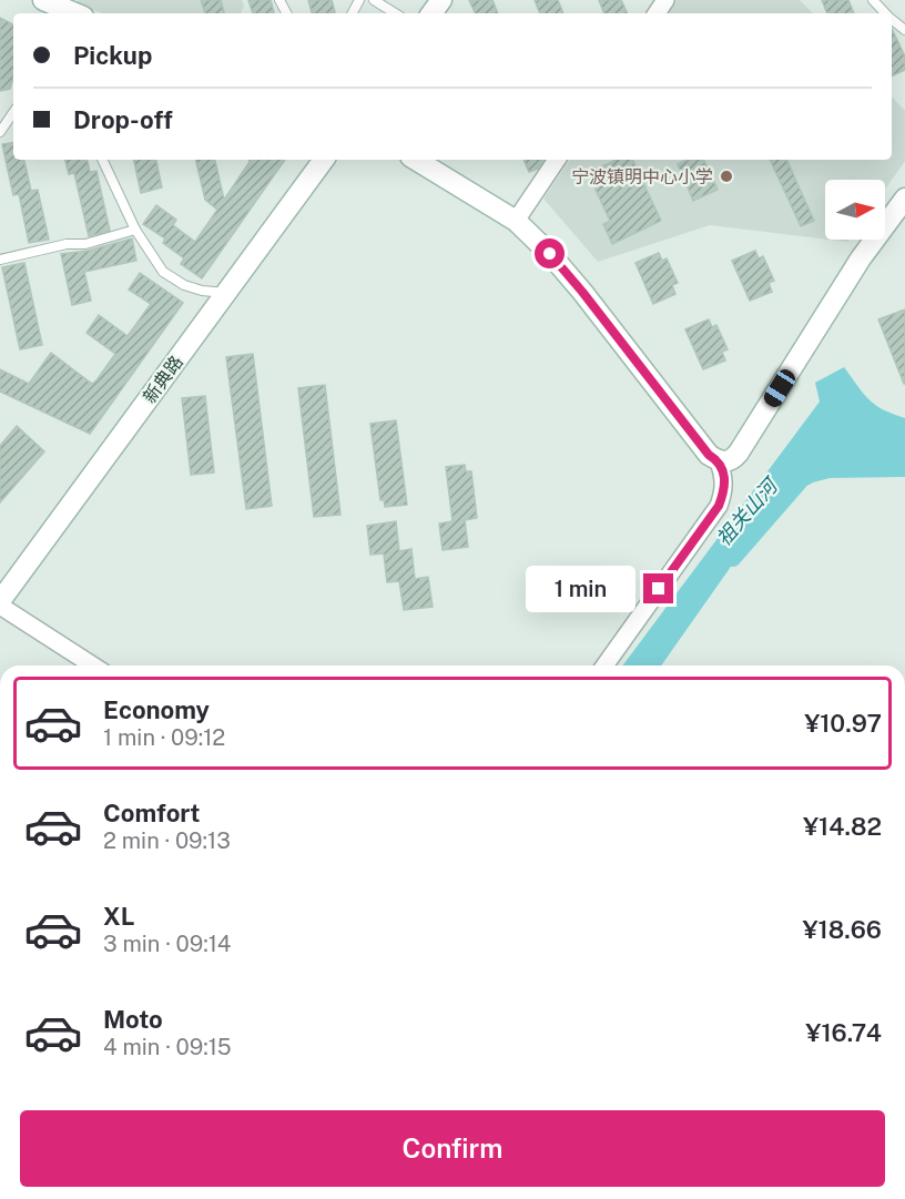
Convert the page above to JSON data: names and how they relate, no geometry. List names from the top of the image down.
{
  "streets": {
    "street": ["新典路"]
  },
  "water": ["祖关山河"],
  "places": ["宁波镇明中心小学"],
  "north": "right",
  "page": {
    "banner": ["Pickup", "Drop-off"],
    "bubble": "1 min",
    "list": [
      {
        "name": "Economy",
        "note": "1 min · 09:12",
        "value": "¥10.97"
      },
      {
        "name": "Comfort",
        "note": "2 min · 09:13",
        "value": "¥14.82"
      },
      {
        "name": "XL",
        "note": "3 min · 09:14",
        "value": "¥18.66"
      },
      {
        "name": "Moto",
        "note": "4 min · 09:15",
        "value": "¥16.74"
      }
    ],
    "buttons": "Confirm"
  }
}
